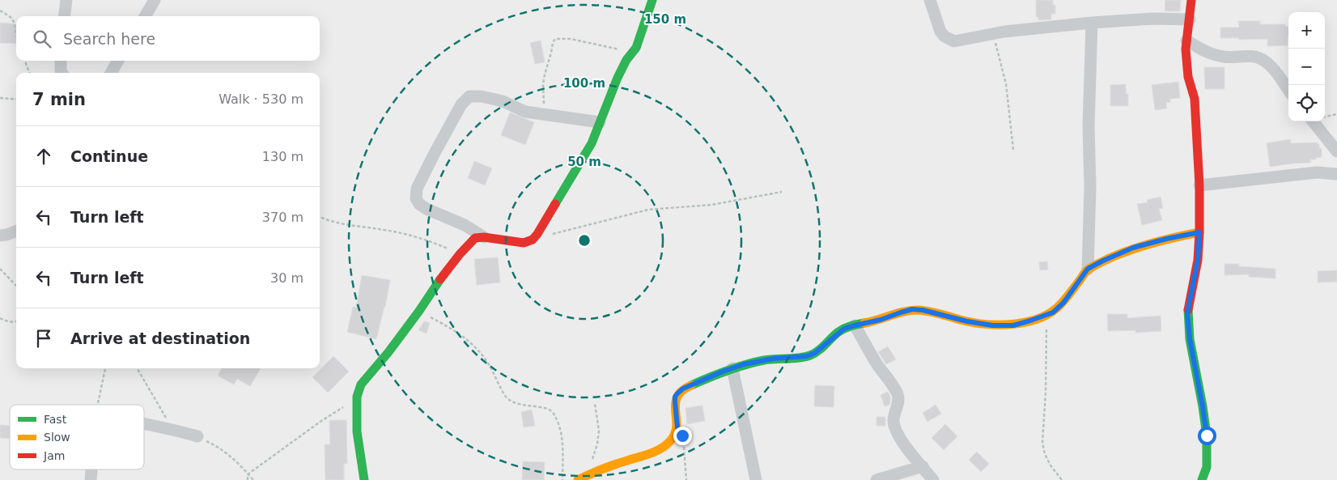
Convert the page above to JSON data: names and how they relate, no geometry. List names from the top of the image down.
{
  "legend": ["Fast", "Slow", "Jam"],
  "page": {
    "map_buttons": ["+", "−"],
    "search": "Search here",
    "heading": ["7 min", "Walk · 530 m"],
    "list": [
      ["Continue", "130 m"],
      ["Turn left", "370 m"],
      ["Turn left", "30 m"],
      "Arrive at destination"
    ]
  },
  "rings": ["150 m", "100 m", "50 m"]
}
